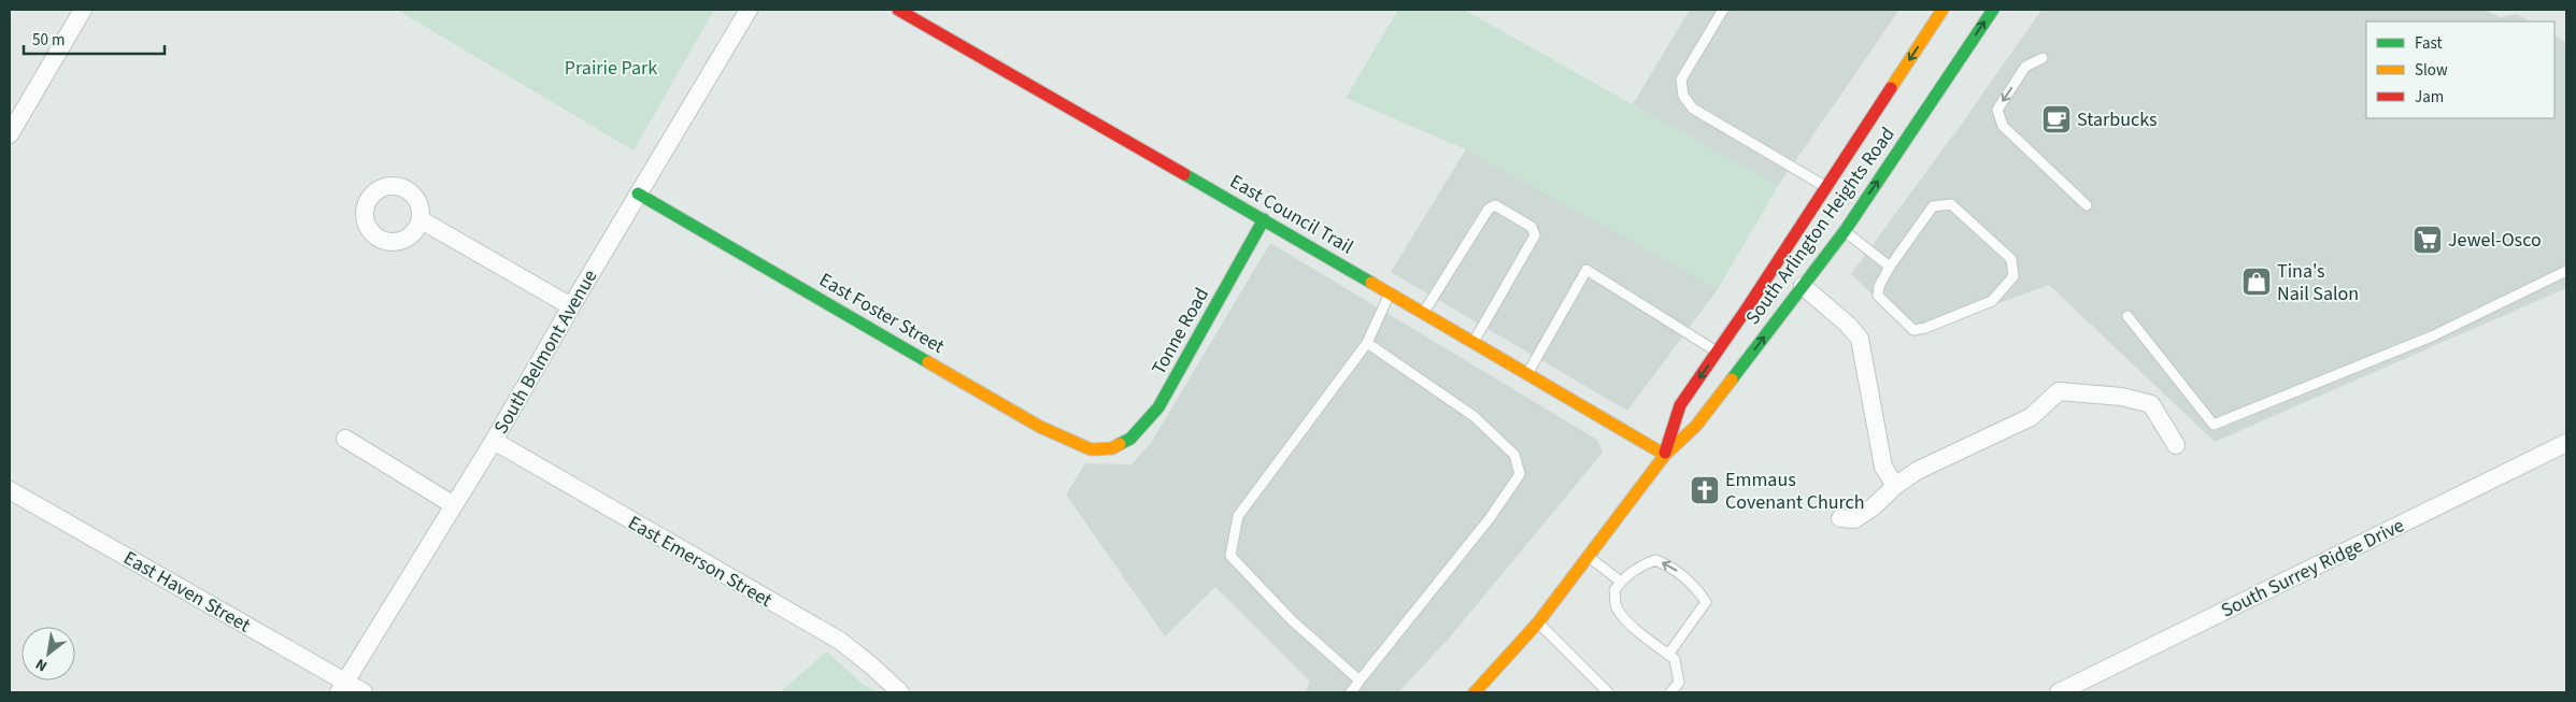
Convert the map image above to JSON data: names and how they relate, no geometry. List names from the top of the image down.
{
  "streets": {
    "street": [
      "East Council Trail",
      "South Arlington Heights Road",
      "East Foster Street",
      "Tonne Road",
      "South Belmont Avenue",
      "East Emerson Street",
      "South Surrey Ridge Drive",
      "East Haven Street"
    ]
  },
  "crossings": [
    ["East Council Trail", "South Arlington Heights Road"],
    ["East Council Trail", "Tonne Road"],
    ["East Foster Street", "Tonne Road"],
    ["East Foster Street", "South Belmont Avenue"],
    ["South Belmont Avenue", "East Emerson Street"],
    ["South Belmont Avenue", "East Haven Street"]
  ],
  "parks": ["Prairie Park"],
  "places": {
    "cafe": ["Starbucks"],
    "supermarket": ["Jewel-Osco"],
    "shop": ["Tina's Nail Salon"],
    "church": ["Emmaus Covenant Church"]
  },
  "legend": ["Fast", "Slow", "Jam"],
  "scale_bar": "50 m",
  "north": "bottom left"
}
